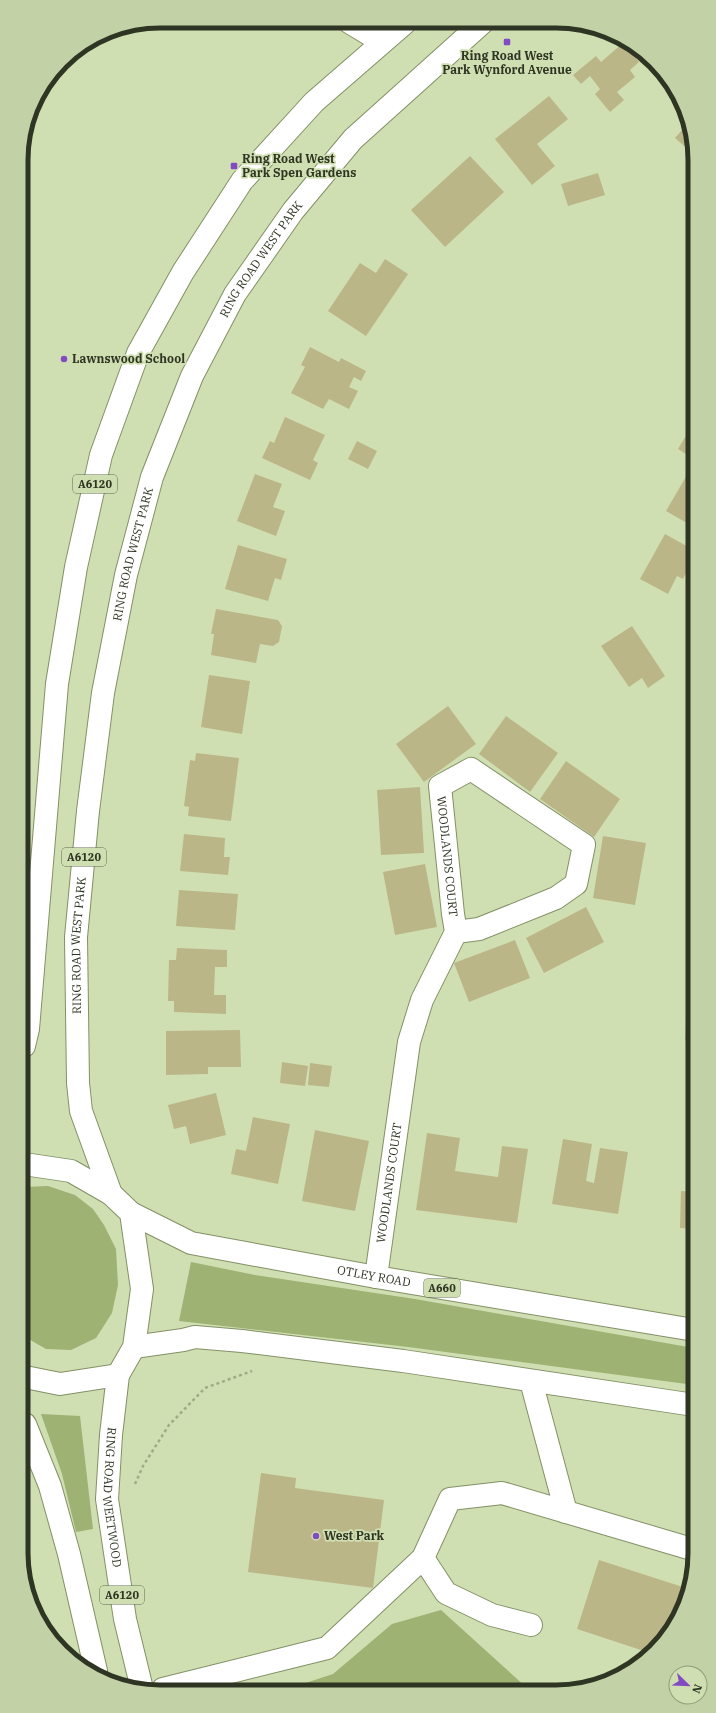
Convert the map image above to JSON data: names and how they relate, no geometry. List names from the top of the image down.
{
  "streets": {
    "main road": [
      "RING ROAD WEST PARK",
      "A6120",
      "WOODLANDS COURT",
      "OTLEY ROAD",
      "A660",
      "RING ROAD WEETWOOD"
    ]
  },
  "crossings": [
    ["RING ROAD WEST PARK", "A6120"],
    ["A6120", "OTLEY ROAD"],
    ["A6120", "RING ROAD WEETWOOD"],
    ["WOODLANDS COURT", "OTLEY ROAD"]
  ],
  "places": {
    "transit": ["Ring Road West Park Wynford Avenue", "Ring Road West Park Spen Gardens"],
    "other": ["Lawnswood School", "West Park"]
  },
  "north": "bottom right"
}
